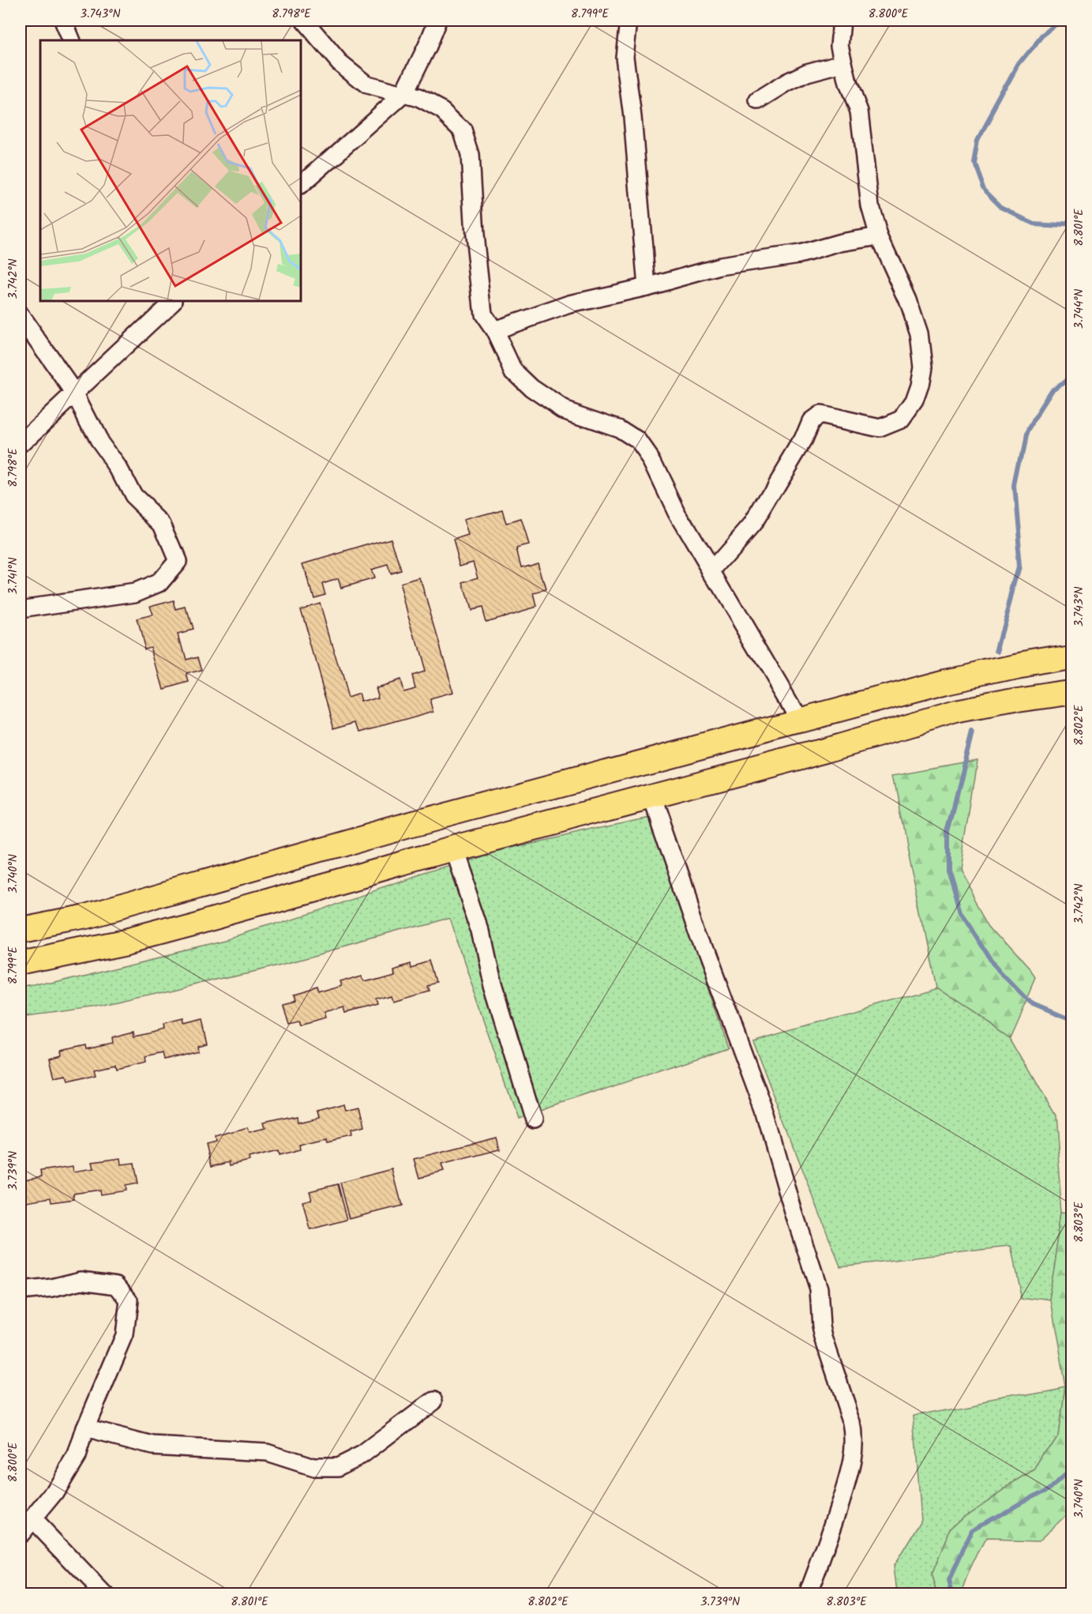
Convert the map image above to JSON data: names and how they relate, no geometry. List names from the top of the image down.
{
  "coordinates": [
    "3.743°N",
    "8.798°E",
    "8.799°E",
    "8.800°E",
    "8.801°E",
    "3.742°N",
    "3.744°N",
    "3.741°N",
    "8.802°E",
    "3.740°N",
    "3.739°N",
    "8.803°E"
  ]
}
